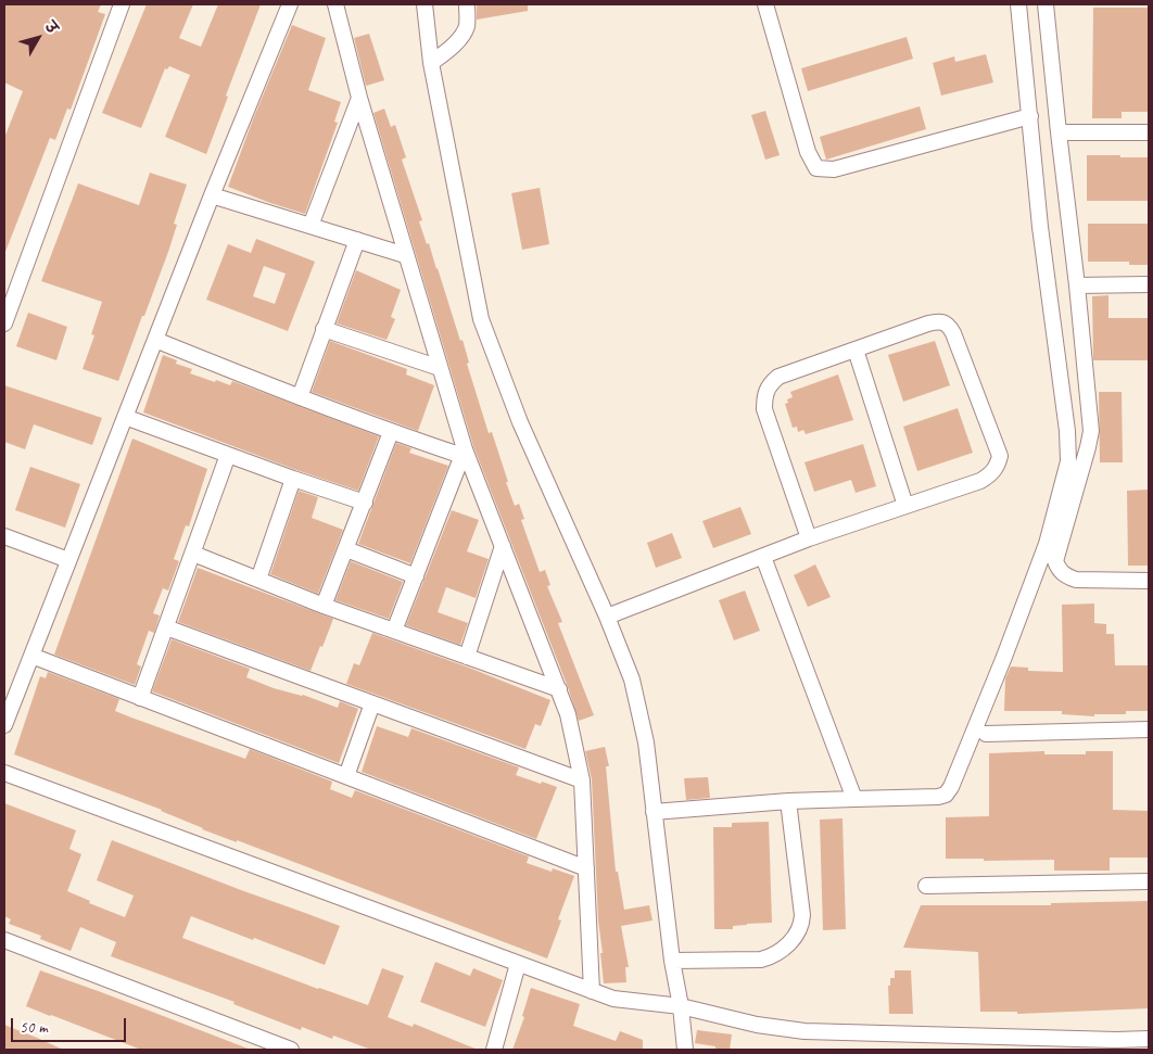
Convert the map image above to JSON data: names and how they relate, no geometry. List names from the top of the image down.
{
  "scale_bar": "50 m",
  "north": "top right"
}
